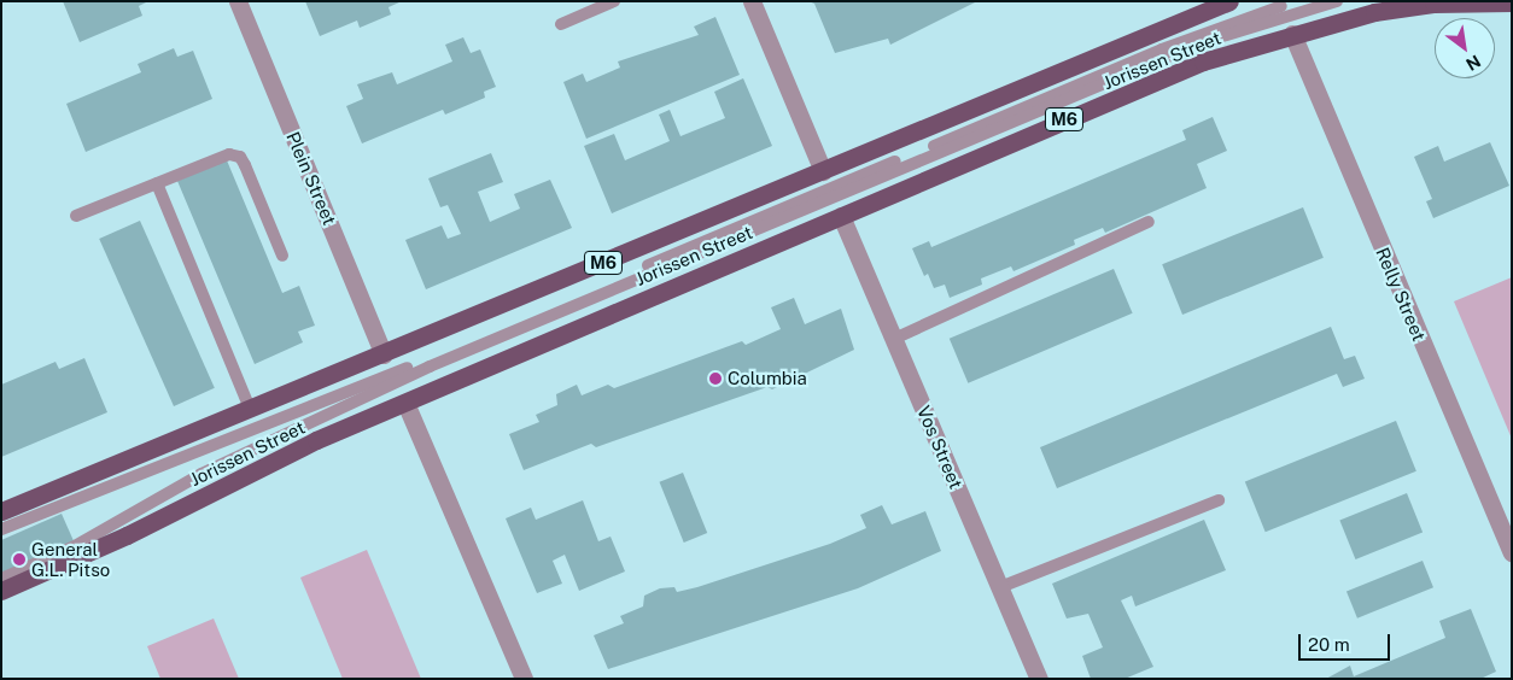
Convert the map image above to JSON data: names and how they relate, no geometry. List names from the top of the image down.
{
  "streets": {
    "main road": ["Jorissen Street", "M6"],
    "street": ["Plein Street", "Relly Street", "Vos Street"]
  },
  "crossings": [
    ["Jorissen Street", "M6"],
    ["Jorissen Street", "Plein Street"],
    ["Jorissen Street", "Relly Street"],
    ["Jorissen Street", "Vos Street"],
    ["M6", "Relly Street"]
  ],
  "places": ["Columbia", "General G.L. Pitso"],
  "scale_bar": "20 m",
  "north": "bottom right"
}
